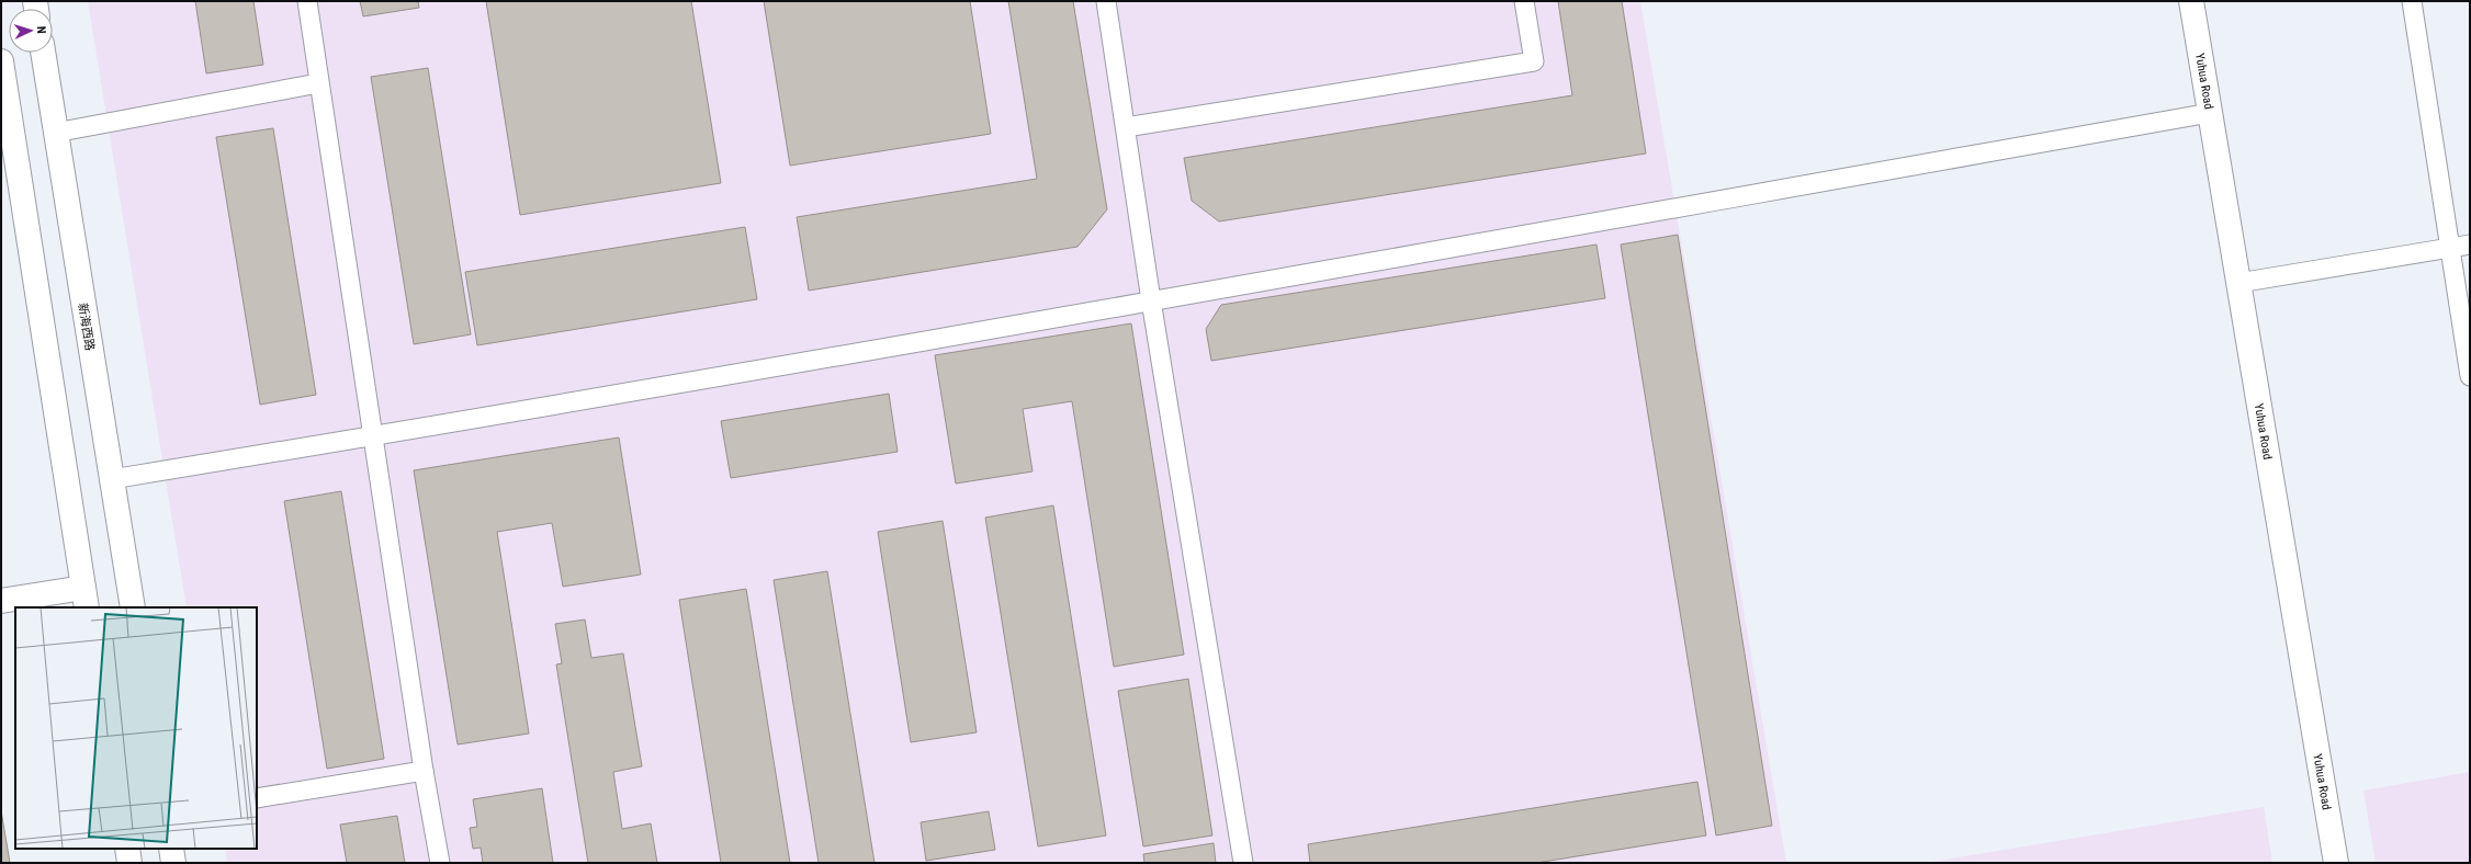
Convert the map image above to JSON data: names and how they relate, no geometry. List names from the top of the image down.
{
  "streets": {
    "main road": ["Yuhua Road", "新海西路"]
  },
  "north": "right"
}
